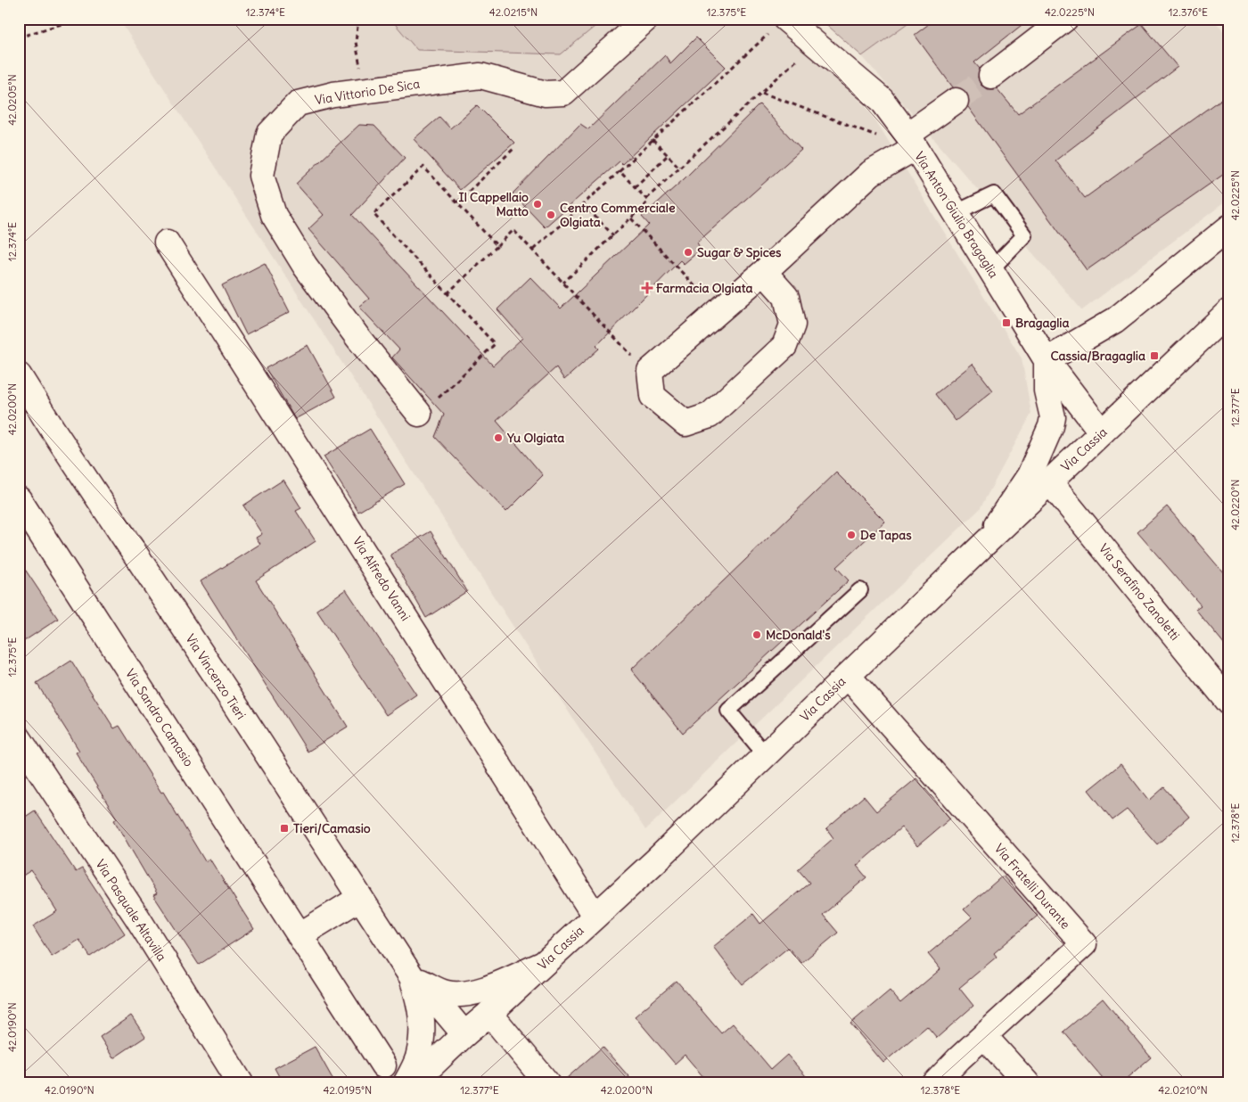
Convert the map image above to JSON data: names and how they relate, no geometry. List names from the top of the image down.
{
  "streets": {
    "street": [
      "Via Vittorio De Sica",
      "Via Anton Giulio Bragaglia",
      "Via Cassia",
      "Via Alfredo Vanni",
      "Via Serafino Zanoletti",
      "Via Vincenzo Tieri",
      "Via Sandro Camasio",
      "Via Fratelli Durante",
      "Via Pasquale Altavilla"
    ]
  },
  "crossings": [
    ["Via Anton Giulio Bragaglia", "Via Cassia"],
    ["Via Cassia", "Via Alfredo Vanni"],
    ["Via Cassia", "Via Serafino Zanoletti"],
    ["Via Cassia", "Via Vincenzo Tieri"],
    ["Via Cassia", "Via Fratelli Durante"]
  ],
  "places": {
    "other": [
      "Il Cappellaio Matto",
      "Centro Commerciale Olgiata",
      "Sugar & Spices",
      "Yu Olgiata",
      "De Tapas",
      "McDonald's"
    ],
    "health": ["Farmacia Olgiata"],
    "transit": ["Bragaglia", "Cassia/Bragaglia", "Tieri/Camasio"]
  },
  "coordinates": [
    "12.374°E",
    "42.0215°N",
    "12.375°E",
    "42.0225°N",
    "12.376°E",
    "42.0205°N",
    "12.377°E",
    "42.0200°N",
    "42.0220°N",
    "12.378°E",
    "42.0190°N",
    "42.0195°N",
    "42.0210°N"
  ]
}
